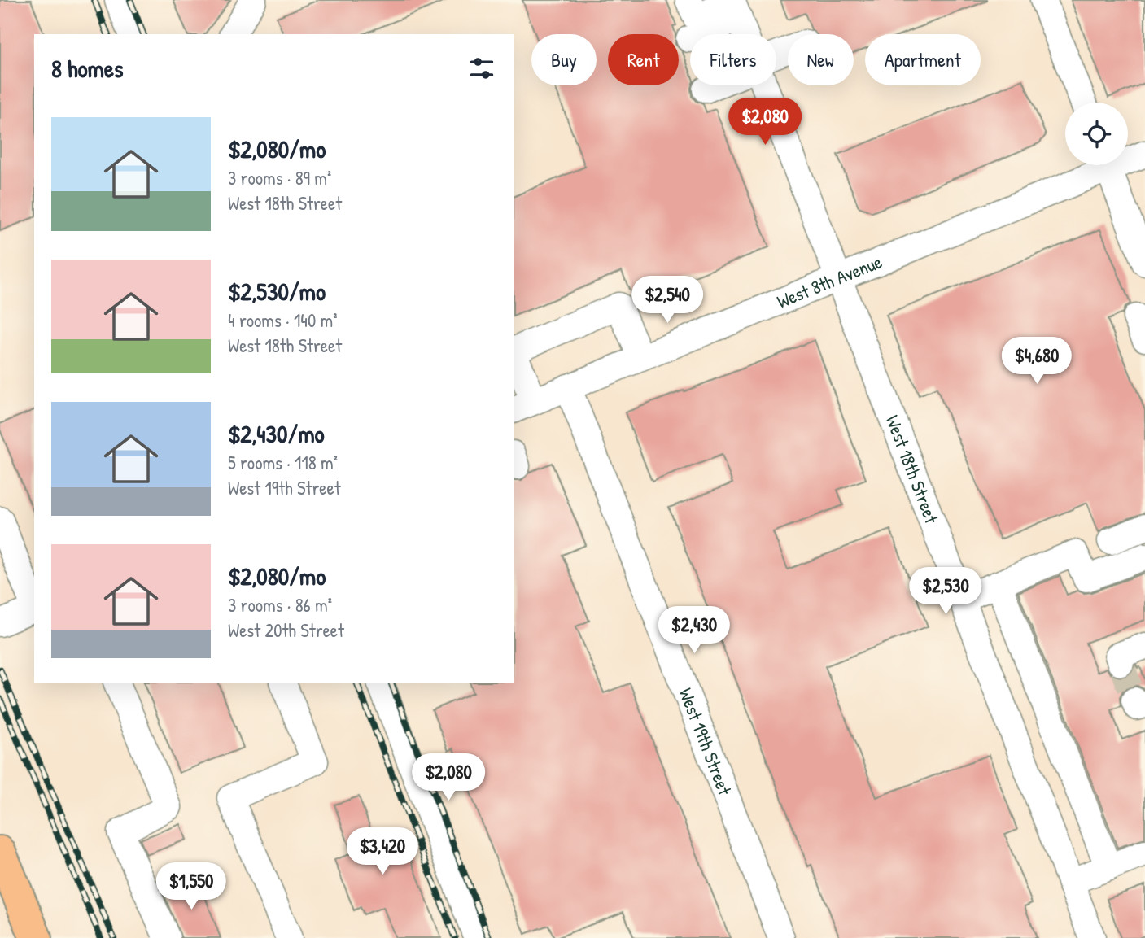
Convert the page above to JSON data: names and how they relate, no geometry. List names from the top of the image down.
{
  "streets": {
    "street": ["West 8th Avenue", "West 18th Street", "West 19th Street"]
  },
  "crossings": [
    ["West 8th Avenue", "West 18th Street"],
    ["West 8th Avenue", "West 19th Street"]
  ],
  "page": {
    "chip": [
      "Buy",
      "Rent",
      "Filters",
      "New",
      "Apartment"
    ],
    "heading": "8 homes",
    "price": [
      "$2,080",
      "$2,540",
      "$4,680",
      "$2,530",
      "$2,430",
      "$2,080",
      "$3,420",
      "$1,550"
    ],
    "list": [
      {
        "name": "$2,080/mo",
        "note": "3 rooms · 89 m² · West 18th Street"
      },
      {
        "name": "$2,530/mo",
        "note": "4 rooms · 140 m² · West 18th Street"
      },
      {
        "name": "$2,430/mo",
        "note": "5 rooms · 118 m² · West 19th Street"
      },
      {
        "name": "$2,080/mo",
        "note": "3 rooms · 86 m² · West 20th Street"
      }
    ]
  }
}
